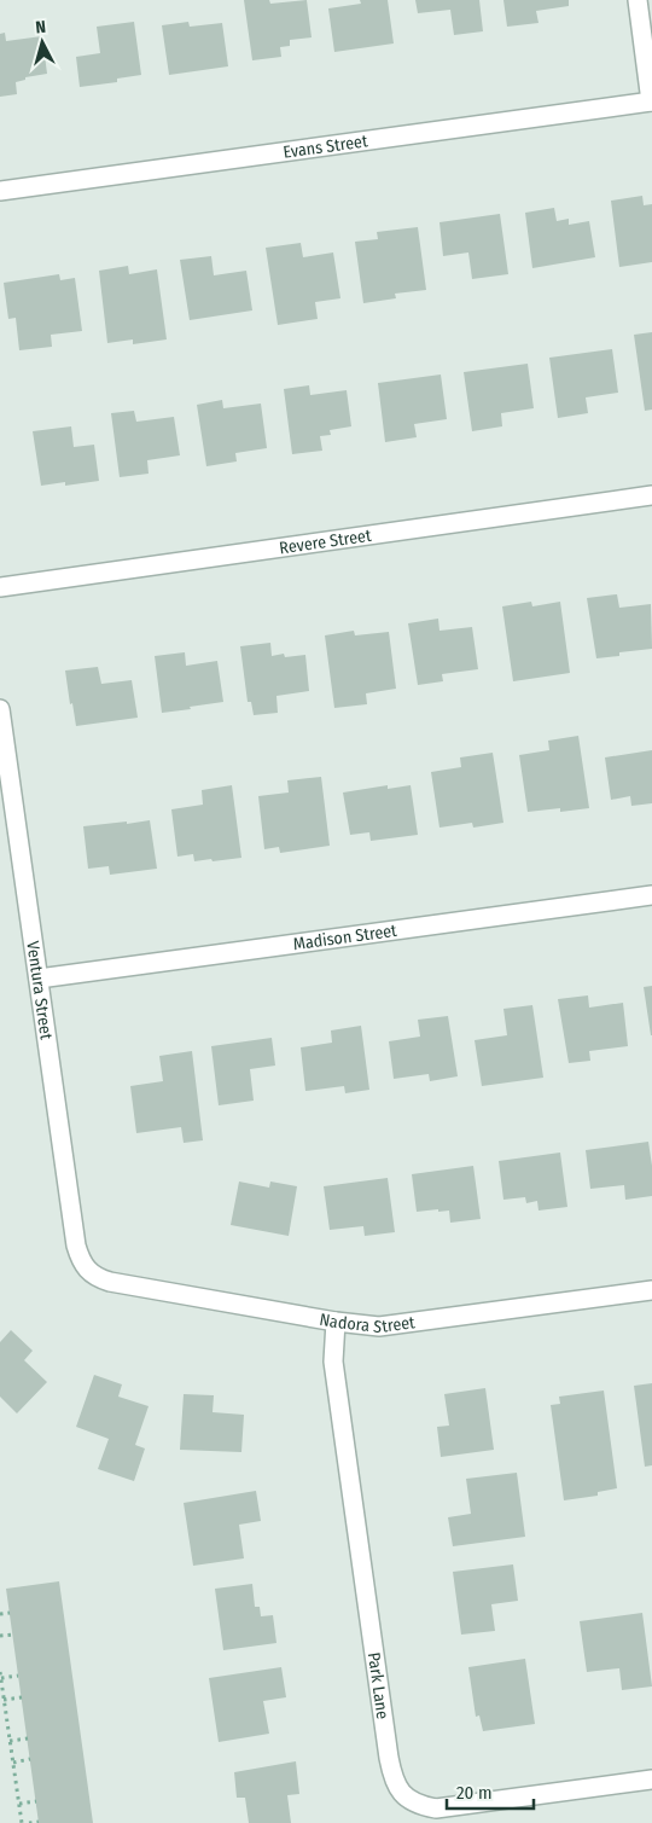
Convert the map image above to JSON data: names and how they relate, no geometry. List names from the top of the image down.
{
  "streets": {
    "street": [
      "Evans Street",
      "Revere Street",
      "Madison Street",
      "Ventura Street",
      "Nadora Street",
      "Park Lane"
    ]
  },
  "crossings": [
    ["Madison Street", "Ventura Street"],
    ["Ventura Street", "Nadora Street"],
    ["Nadora Street", "Park Lane"]
  ],
  "scale_bar": "20 m",
  "north": "top"
}
